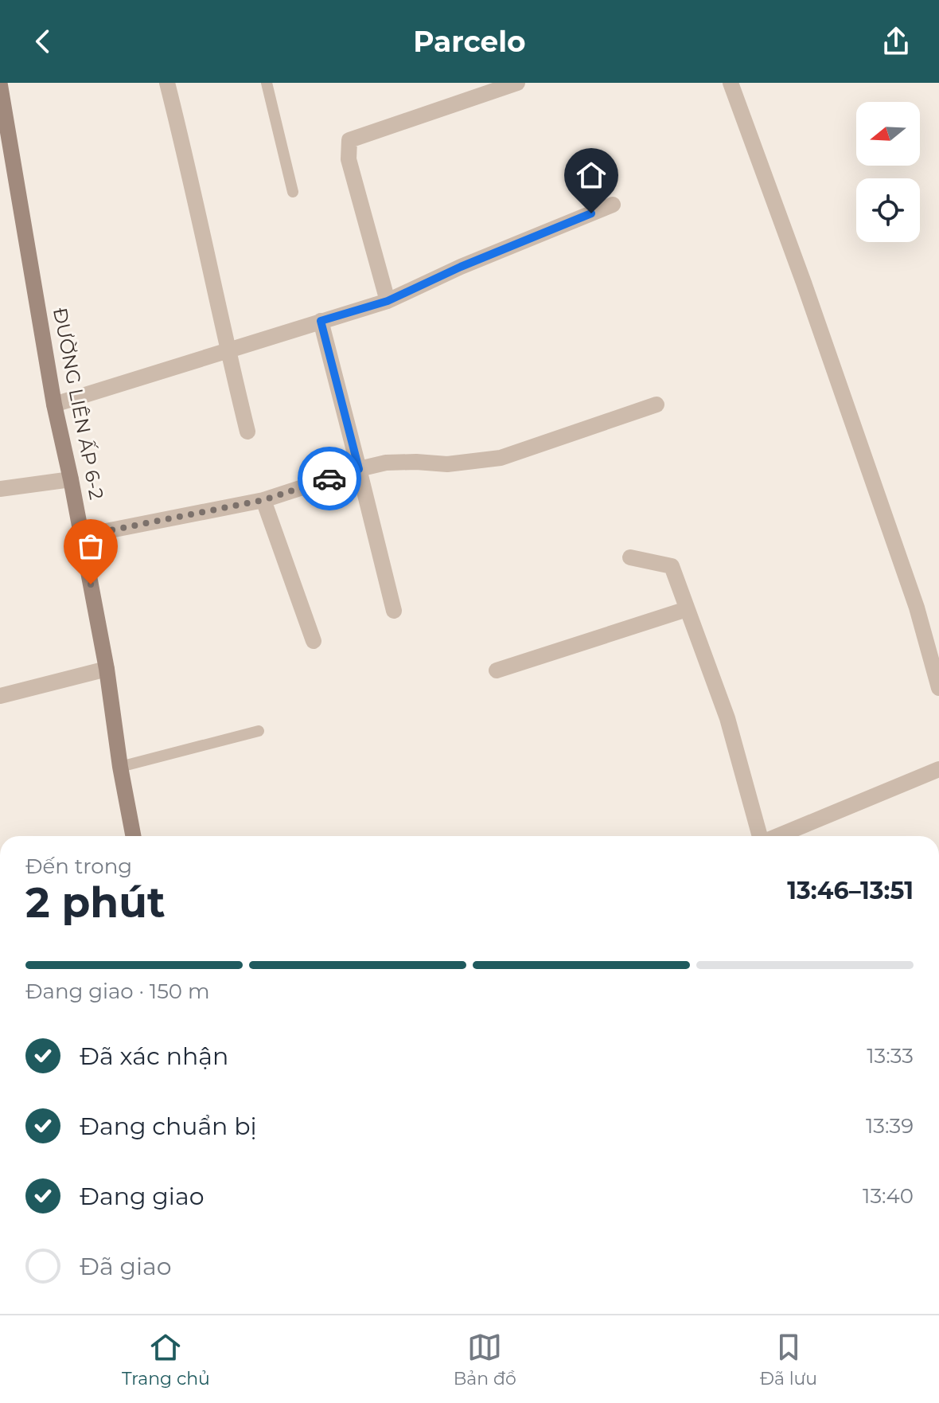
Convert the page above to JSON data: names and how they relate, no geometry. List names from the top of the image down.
{
  "streets": {
    "street": ["ĐƯỜNG LIÊN ẤP 6-2"]
  },
  "north": "left",
  "page": {
    "header": "Parcelo",
    "heading": ["2 phút", "Đến trong", "13:46–13:51"],
    "bar": "Đang giao · 150 m",
    "list": [
      ["Đã xác nhận", "13:33"],
      ["Đang chuẩn bị", "13:39"],
      ["Đang giao", "13:40"],
      "Đã giao"
    ],
    "tabs": ["Trang chủ", "Bản đồ", "Đã lưu"]
  }
}
